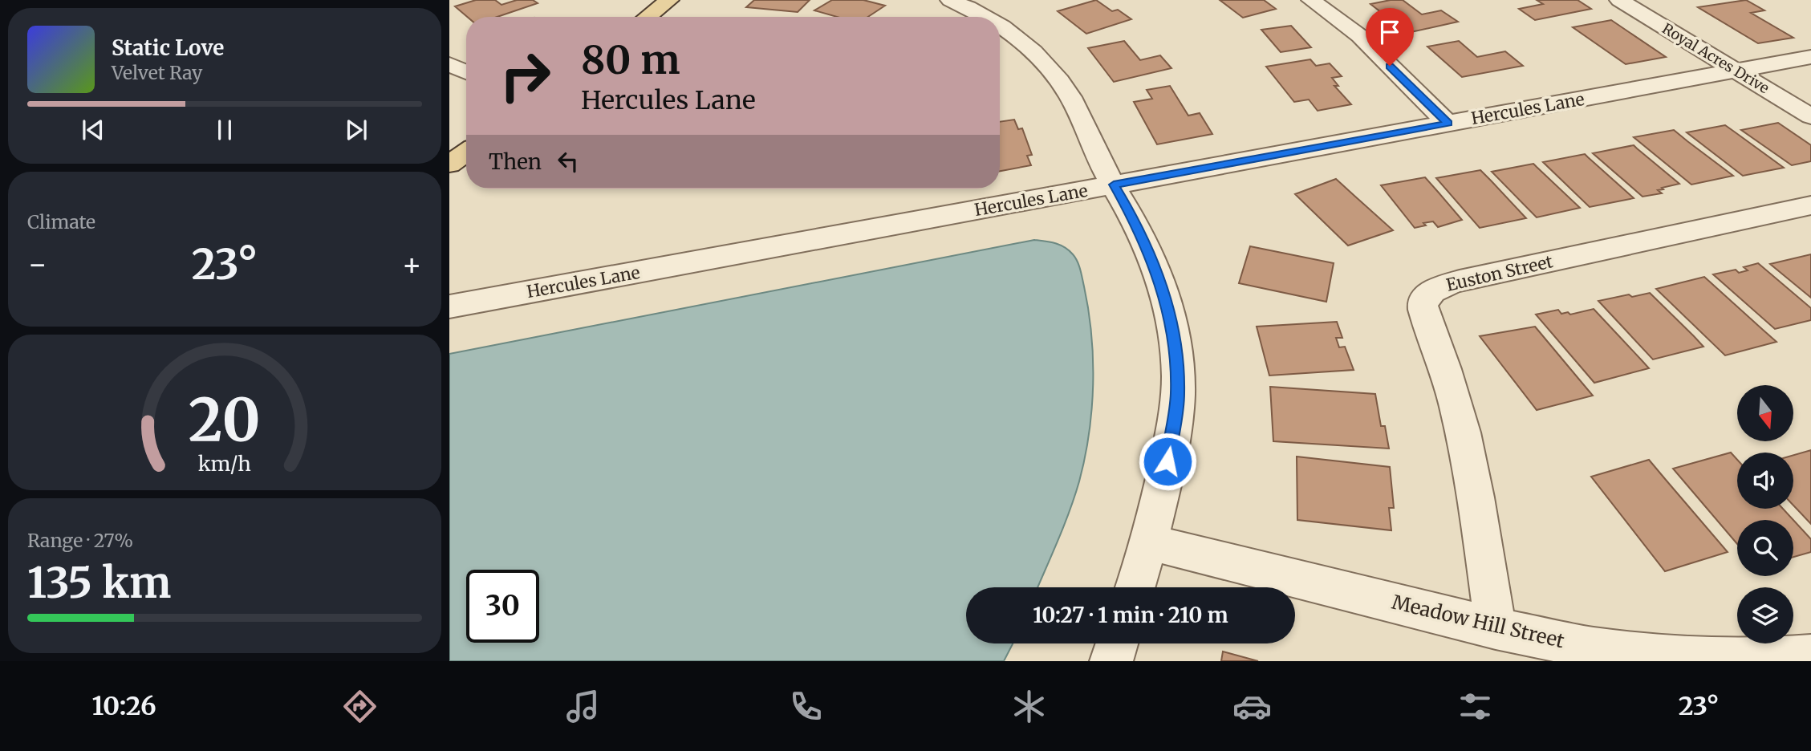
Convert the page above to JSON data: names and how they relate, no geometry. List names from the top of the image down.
{
  "streets": {
    "street": [
      "Royal Acres Drive",
      "Hercules Lane",
      "Euston Street",
      "Meadow Hill Street"
    ]
  },
  "crossings": [
    ["Royal Acres Drive", "Hercules Lane"],
    ["Euston Street", "Meadow Hill Street"]
  ],
  "north": "bottom",
  "page": {
    "turn": ["80 m", "Hercules Lane"],
    "song": ["Static Love", "Velvet Ray"],
    "then": "Then",
    "tile": [
      "Climate",
      ["Range · 27%", "135 km"]
    ],
    "heat": ["−", "23°", "+"],
    "limit": "30",
    "trip": "10:27 · 1 min · 210 m",
    "tabs": ["10:26", "23°"],
    "gauge": ["20", "km/h"]
  }
}
